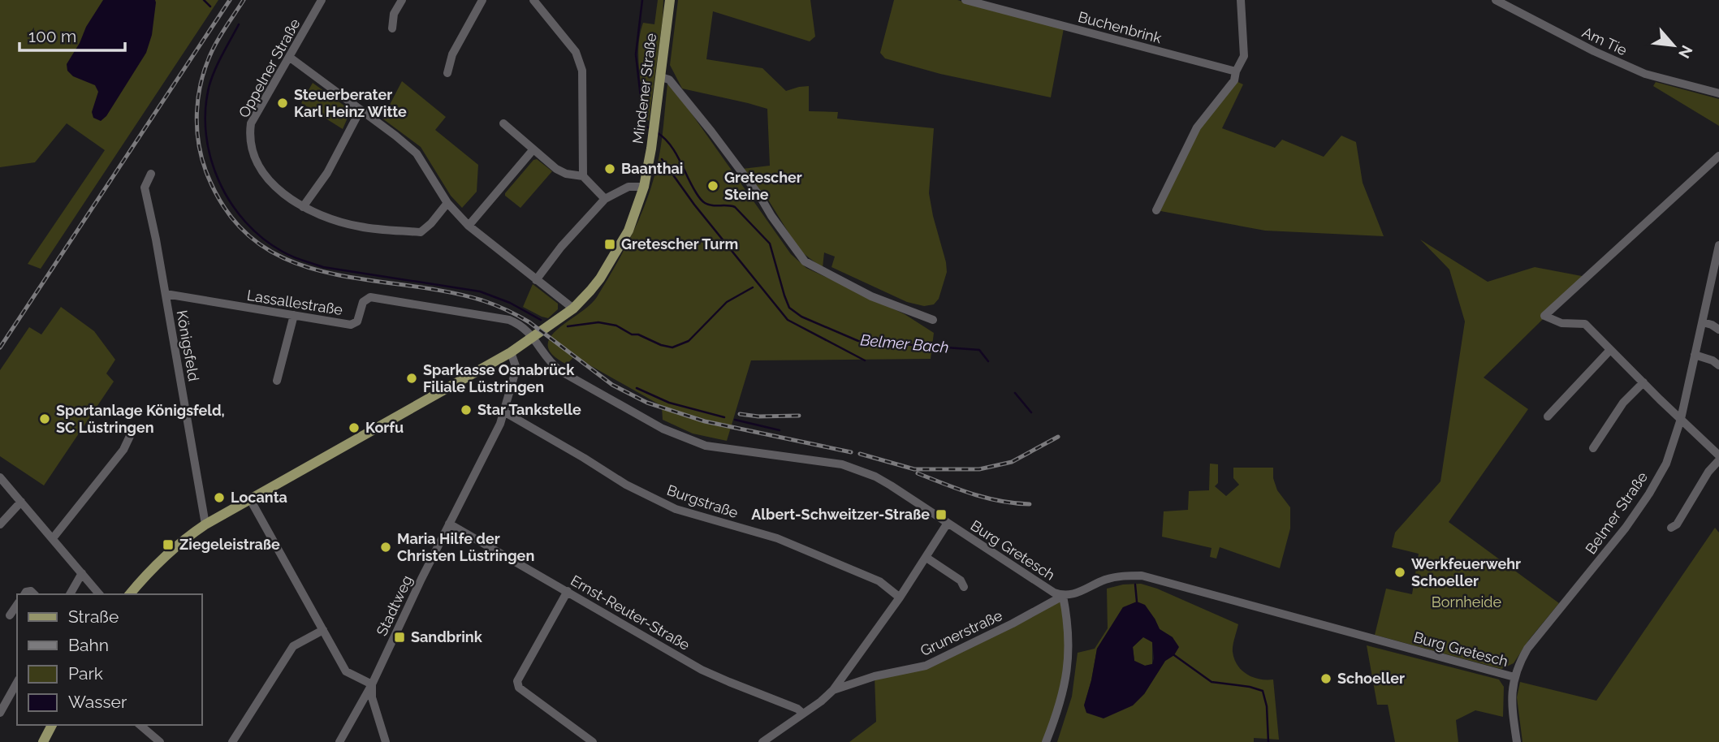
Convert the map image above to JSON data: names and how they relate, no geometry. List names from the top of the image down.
{
  "streets": {
    "main road": ["Mindener Straße"],
    "street": [
      "Buchenbrink",
      "Am Tie",
      "Oppelner Straße",
      "Lassallestraße",
      "Königsfeld",
      "Burgstraße",
      "Belmer Straße",
      "Burg Gretesch",
      "Stadtweg",
      "Ernst-Reuter-Straße",
      "Grunerstraße"
    ]
  },
  "crossings": [
    ["Mindener Straße", "Lassallestraße"],
    ["Mindener Straße", "Königsfeld"],
    ["Mindener Straße", "Burg Gretesch"],
    ["Mindener Straße", "Stadtweg"],
    ["Lassallestraße", "Königsfeld"],
    ["Lassallestraße", "Burg Gretesch"],
    ["Burgstraße", "Stadtweg"],
    ["Belmer Straße", "Burg Gretesch"],
    ["Burg Gretesch", "Grunerstraße"],
    ["Stadtweg", "Ernst-Reuter-Straße"]
  ],
  "water": ["Belmer Bach"],
  "parks": ["Bornheide"],
  "places": {
    "other": [
      "Steuerberater Karl Heinz Witte",
      "Baanthai",
      "Gretescher Steine",
      "Sparkasse Osnabrück Filiale Lüstringen",
      "Star Tankstelle",
      "Sportanlage Königsfeld, SC Lüstringen",
      "Korfu",
      "Locanta",
      "Maria Hilfe der Christen Lüstringen",
      "Werkfeuerwehr Schoeller",
      "Schoeller"
    ],
    "transit": [
      "Gretescher Turm",
      "Albert-Schweitzer-Straße",
      "Ziegeleistraße",
      "Sandbrink"
    ]
  },
  "legend": [
    "Straße",
    "Bahn",
    "Park",
    "Wasser"
  ],
  "scale_bar": "100 m",
  "north": "bottom right"
}
